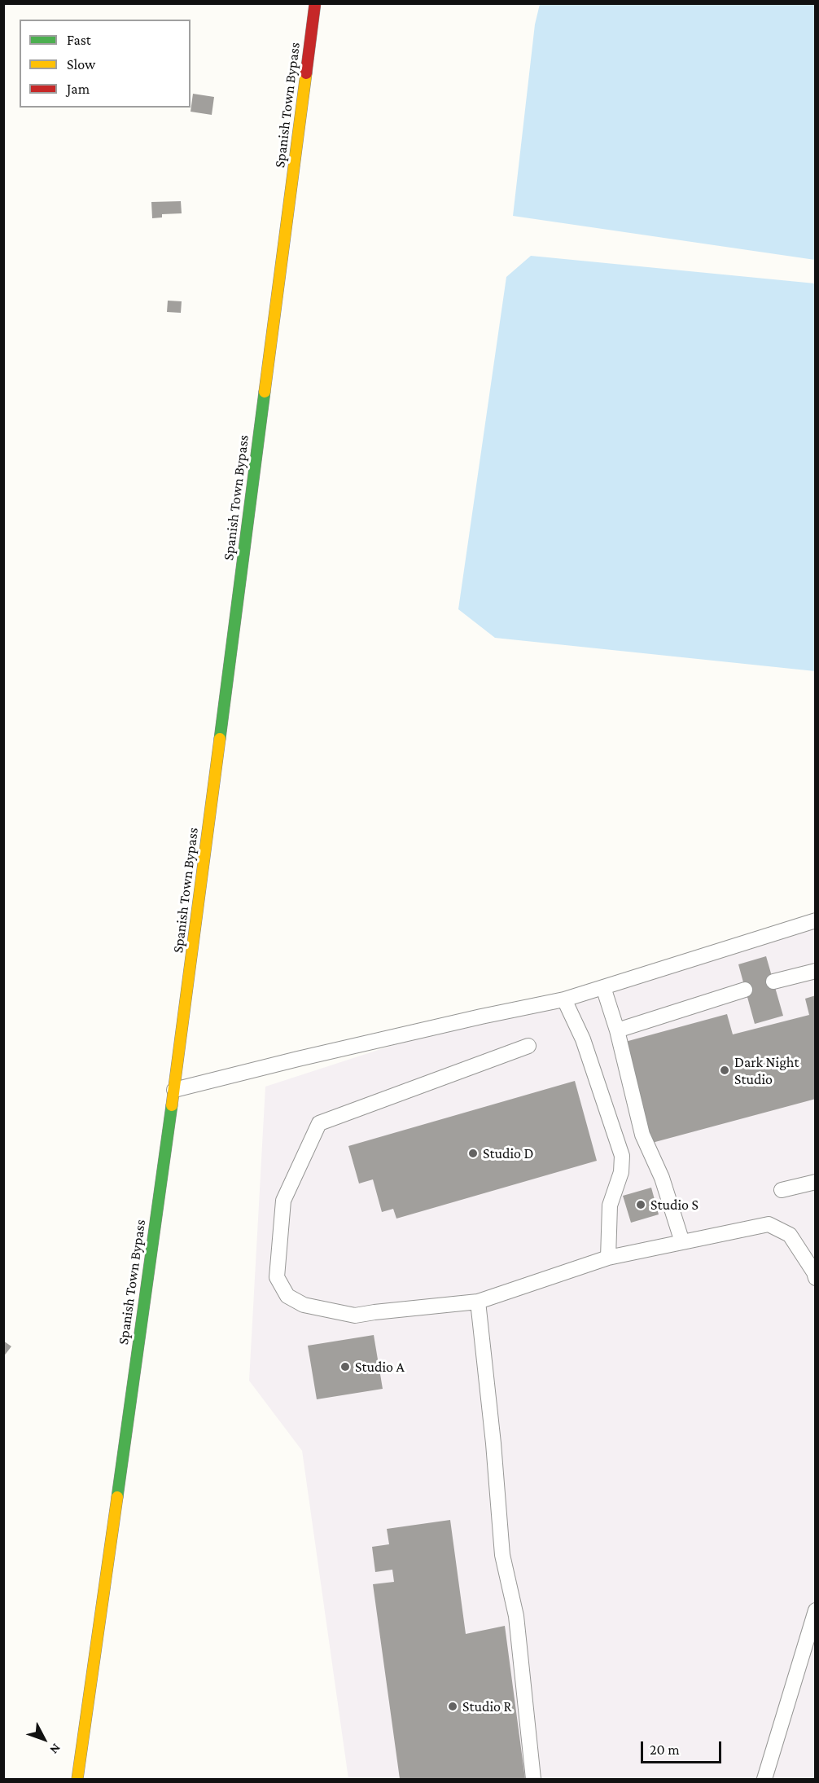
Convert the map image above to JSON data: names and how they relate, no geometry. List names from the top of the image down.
{
  "streets": {
    "main road": ["Spanish Town Bypass"]
  },
  "places": [
    "Dark Night Studio",
    "Studio D",
    "Studio S",
    "Studio A",
    "Studio R"
  ],
  "legend": ["Fast", "Slow", "Jam"],
  "scale_bar": "20 m",
  "north": "bottom right"
}
